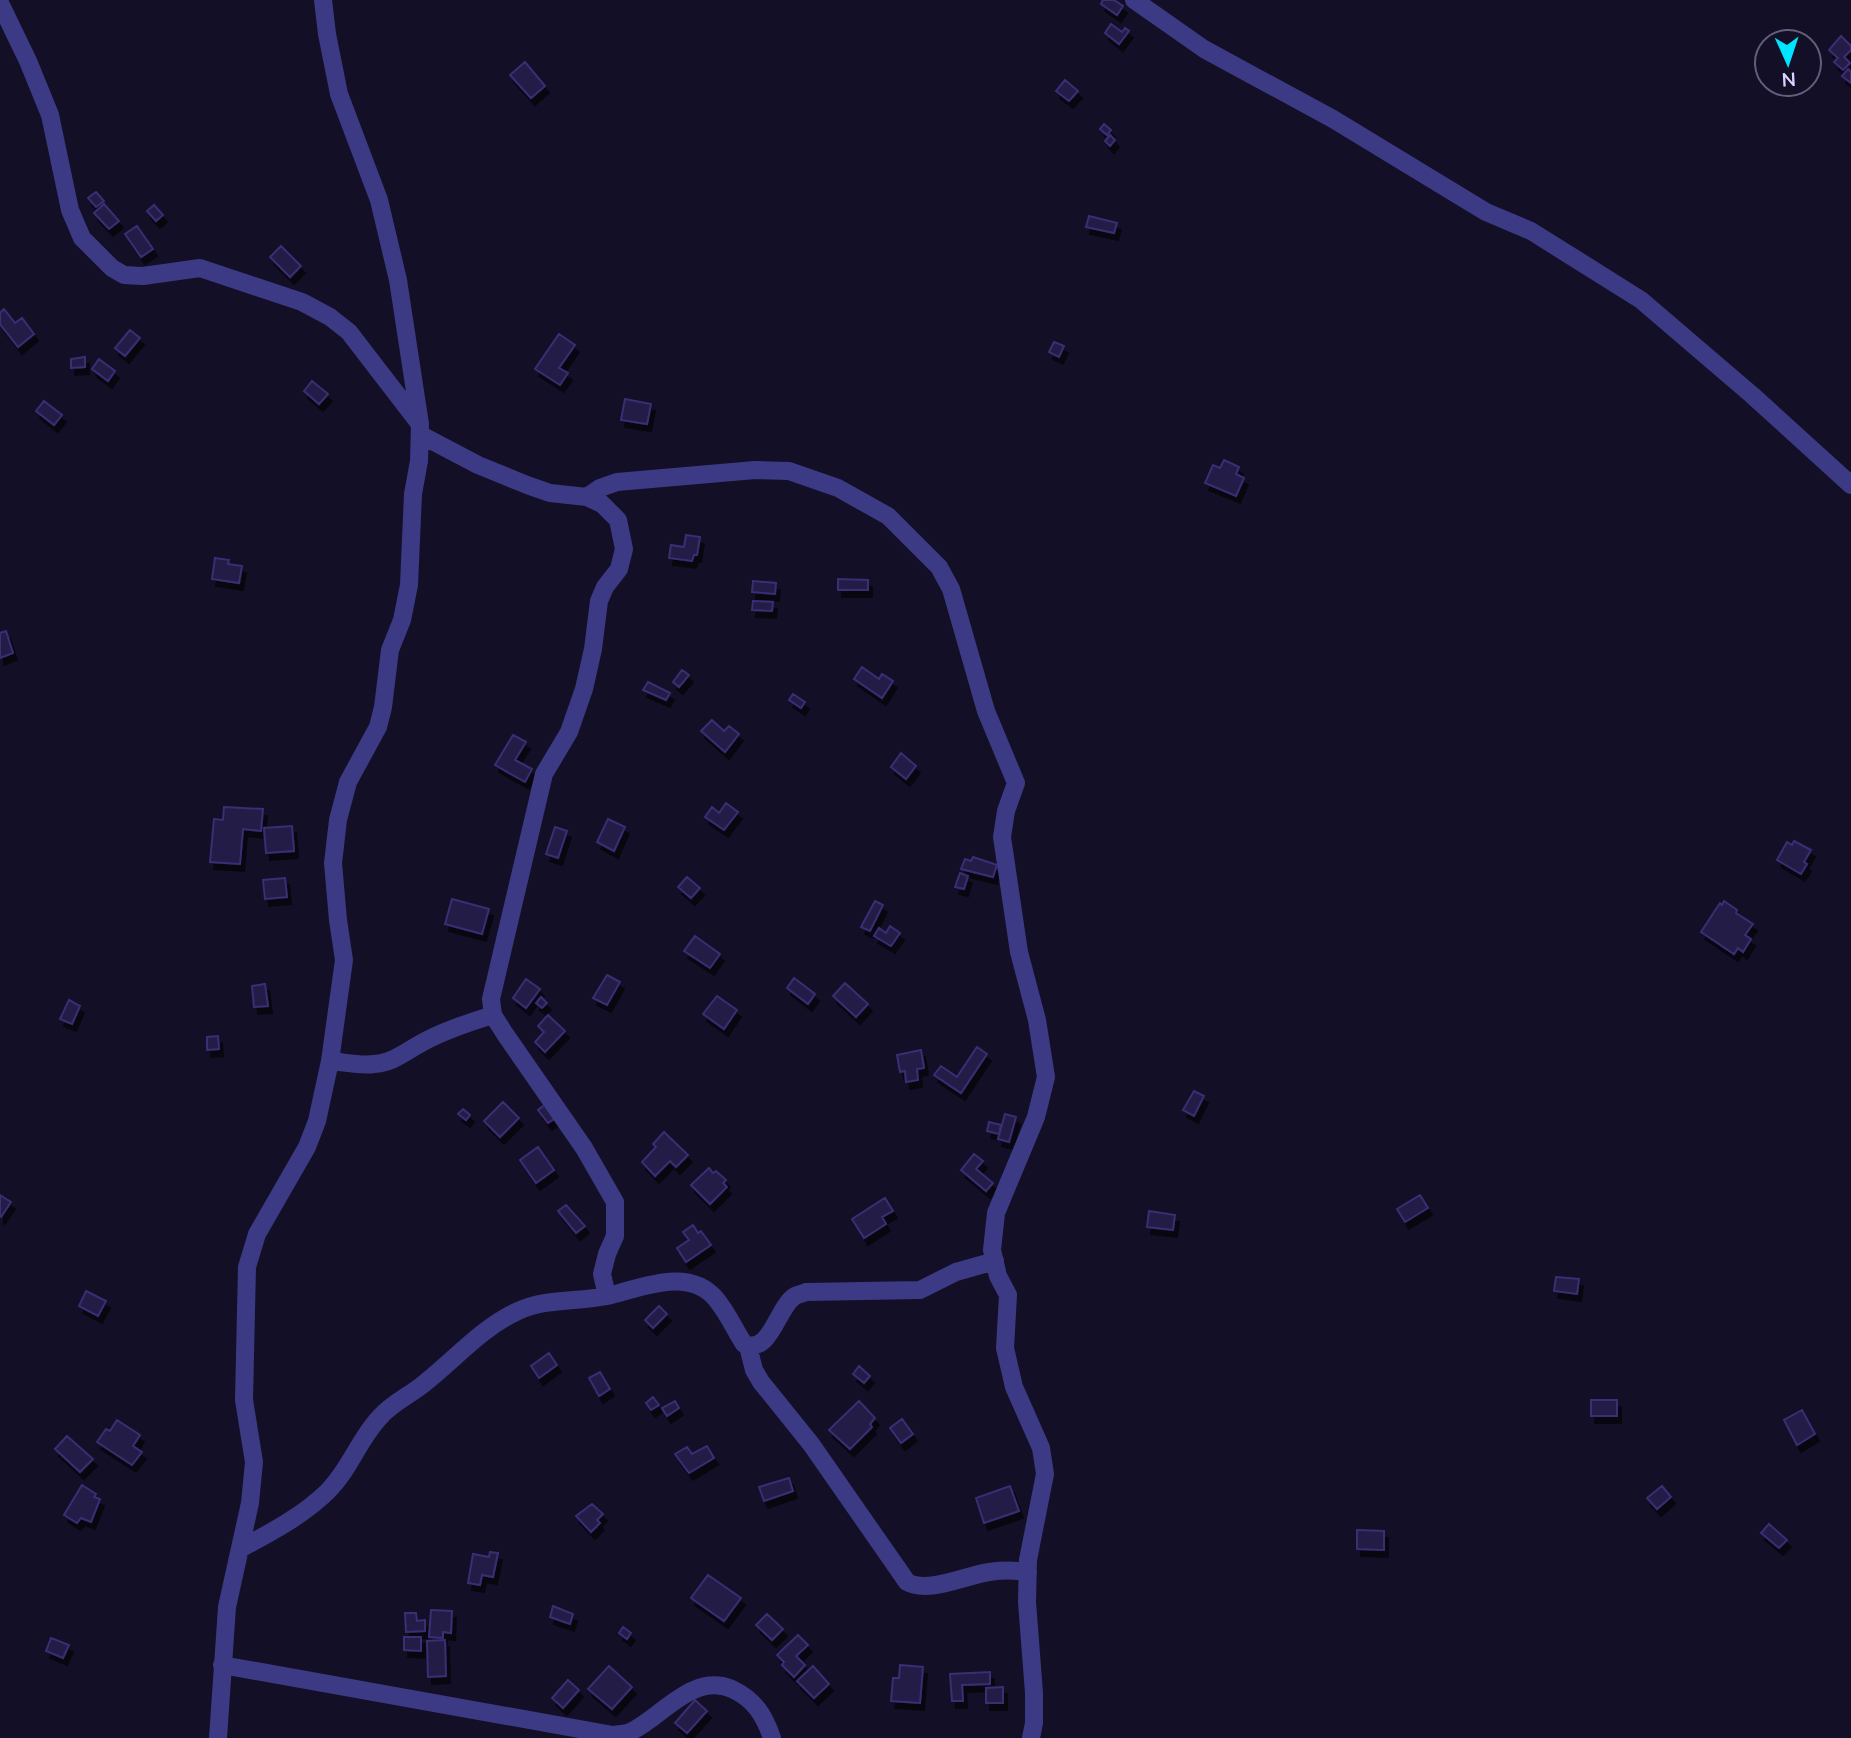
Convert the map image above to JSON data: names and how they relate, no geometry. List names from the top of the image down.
{
  "north": "bottom"
}
